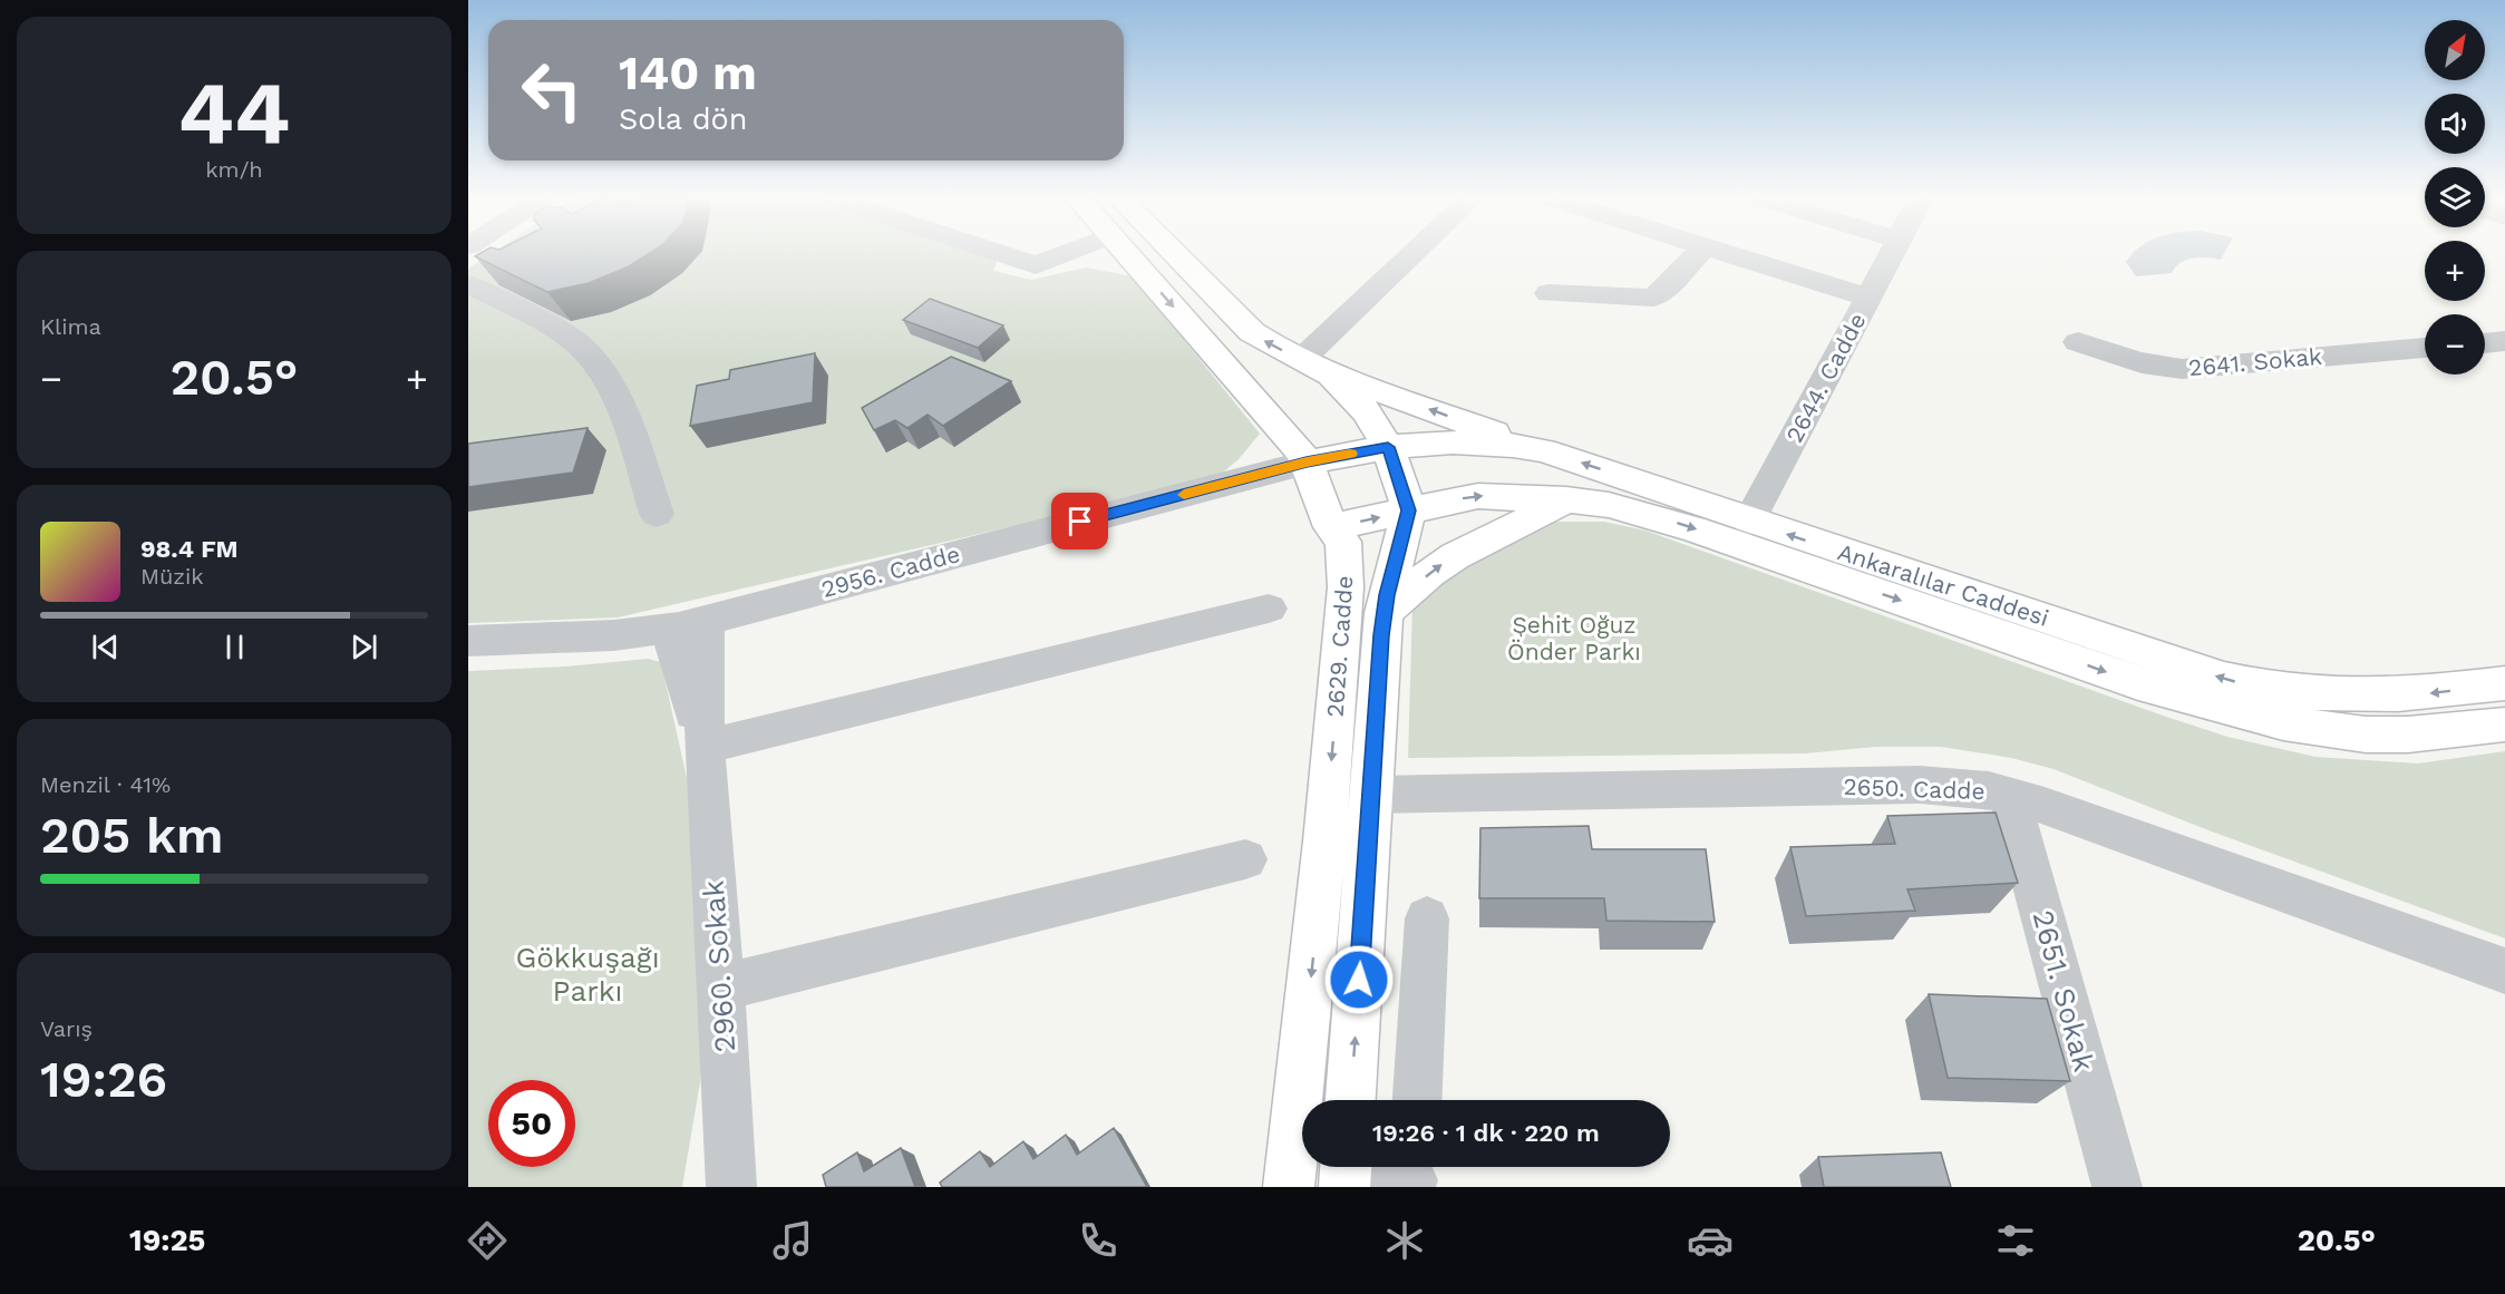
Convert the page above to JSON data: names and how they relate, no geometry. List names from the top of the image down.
{
  "streets": {
    "main road": ["Ankaralılar Caddesi", "2629. Cadde"],
    "street": [
      "2641. Sokak",
      "2644. Cadde",
      "2956. Cadde",
      "2650. Cadde",
      "2960. Sokak",
      "2651. Sokak"
    ]
  },
  "crossings": [
    ["2644. Cadde", "Ankaralılar Caddesi"],
    ["2956. Cadde", "Ankaralılar Caddesi"],
    ["2956. Cadde", "2629. Cadde"],
    ["2956. Cadde", "2960. Sokak"],
    ["Ankaralılar Caddesi", "2629. Cadde"],
    ["2629. Cadde", "2650. Cadde"],
    ["2650. Cadde", "2651. Sokak"]
  ],
  "parks": ["Şehit Oğuz Önder Parkı", "Gökkuşağı Parkı"],
  "north": "top right",
  "page": {
    "tile": [
      ["44", "km/h"],
      "Klima",
      ["Menzil · 41%", "205 km"],
      ["Varış", "19:26"]
    ],
    "map_buttons": ["+", "−"],
    "turn": ["140 m", "Sola dön"],
    "heat": ["−", "20.5°", "+"],
    "song": ["98.4 FM", "Müzik"],
    "limit": "50",
    "trip": "19:26 · 1 dk · 220 m",
    "tabs": ["19:25", "20.5°"]
  }
}
